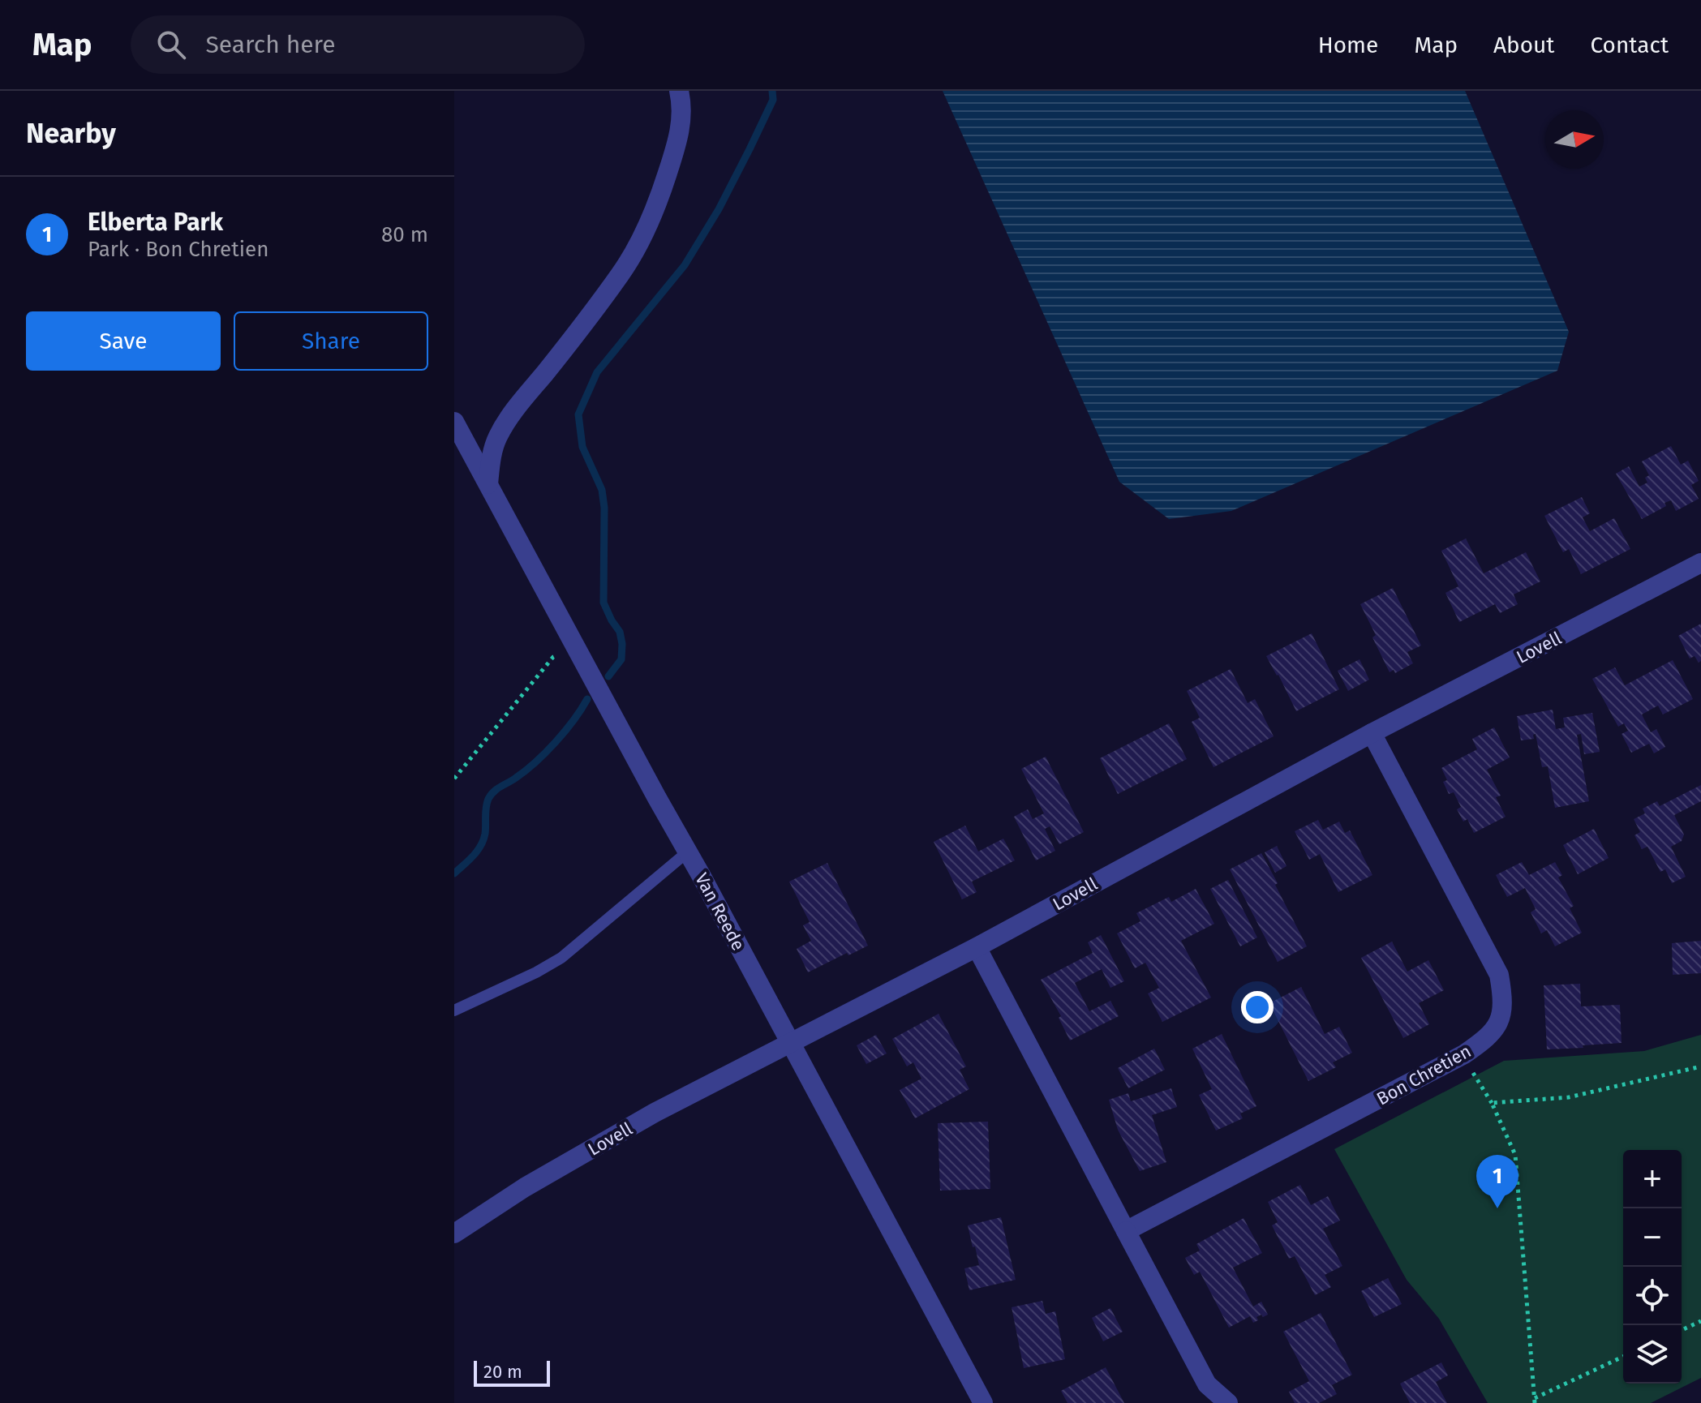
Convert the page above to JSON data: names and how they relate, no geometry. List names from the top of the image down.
{
  "streets": {
    "street": ["Lovell", "Van Reede", "Bon Chretien"]
  },
  "crossings": [
    ["Lovell", "Van Reede"],
    ["Lovell", "Bon Chretien"]
  ],
  "scale_bar": "20 m",
  "north": "right",
  "page": {
    "header": "Map",
    "search": "Search here",
    "nav": [
      "Home",
      "Map",
      "About",
      "Contact"
    ],
    "heading": "Nearby",
    "list": [
      {
        "mark": "1",
        "name": "Elberta Park",
        "note": "Park · Bon Chretien",
        "value": "80 m"
      }
    ],
    "buttons": ["Save", "Share"],
    "map_buttons": ["+", "−"],
    "pins": "1",
    "scale": "20 m"
  }
}
